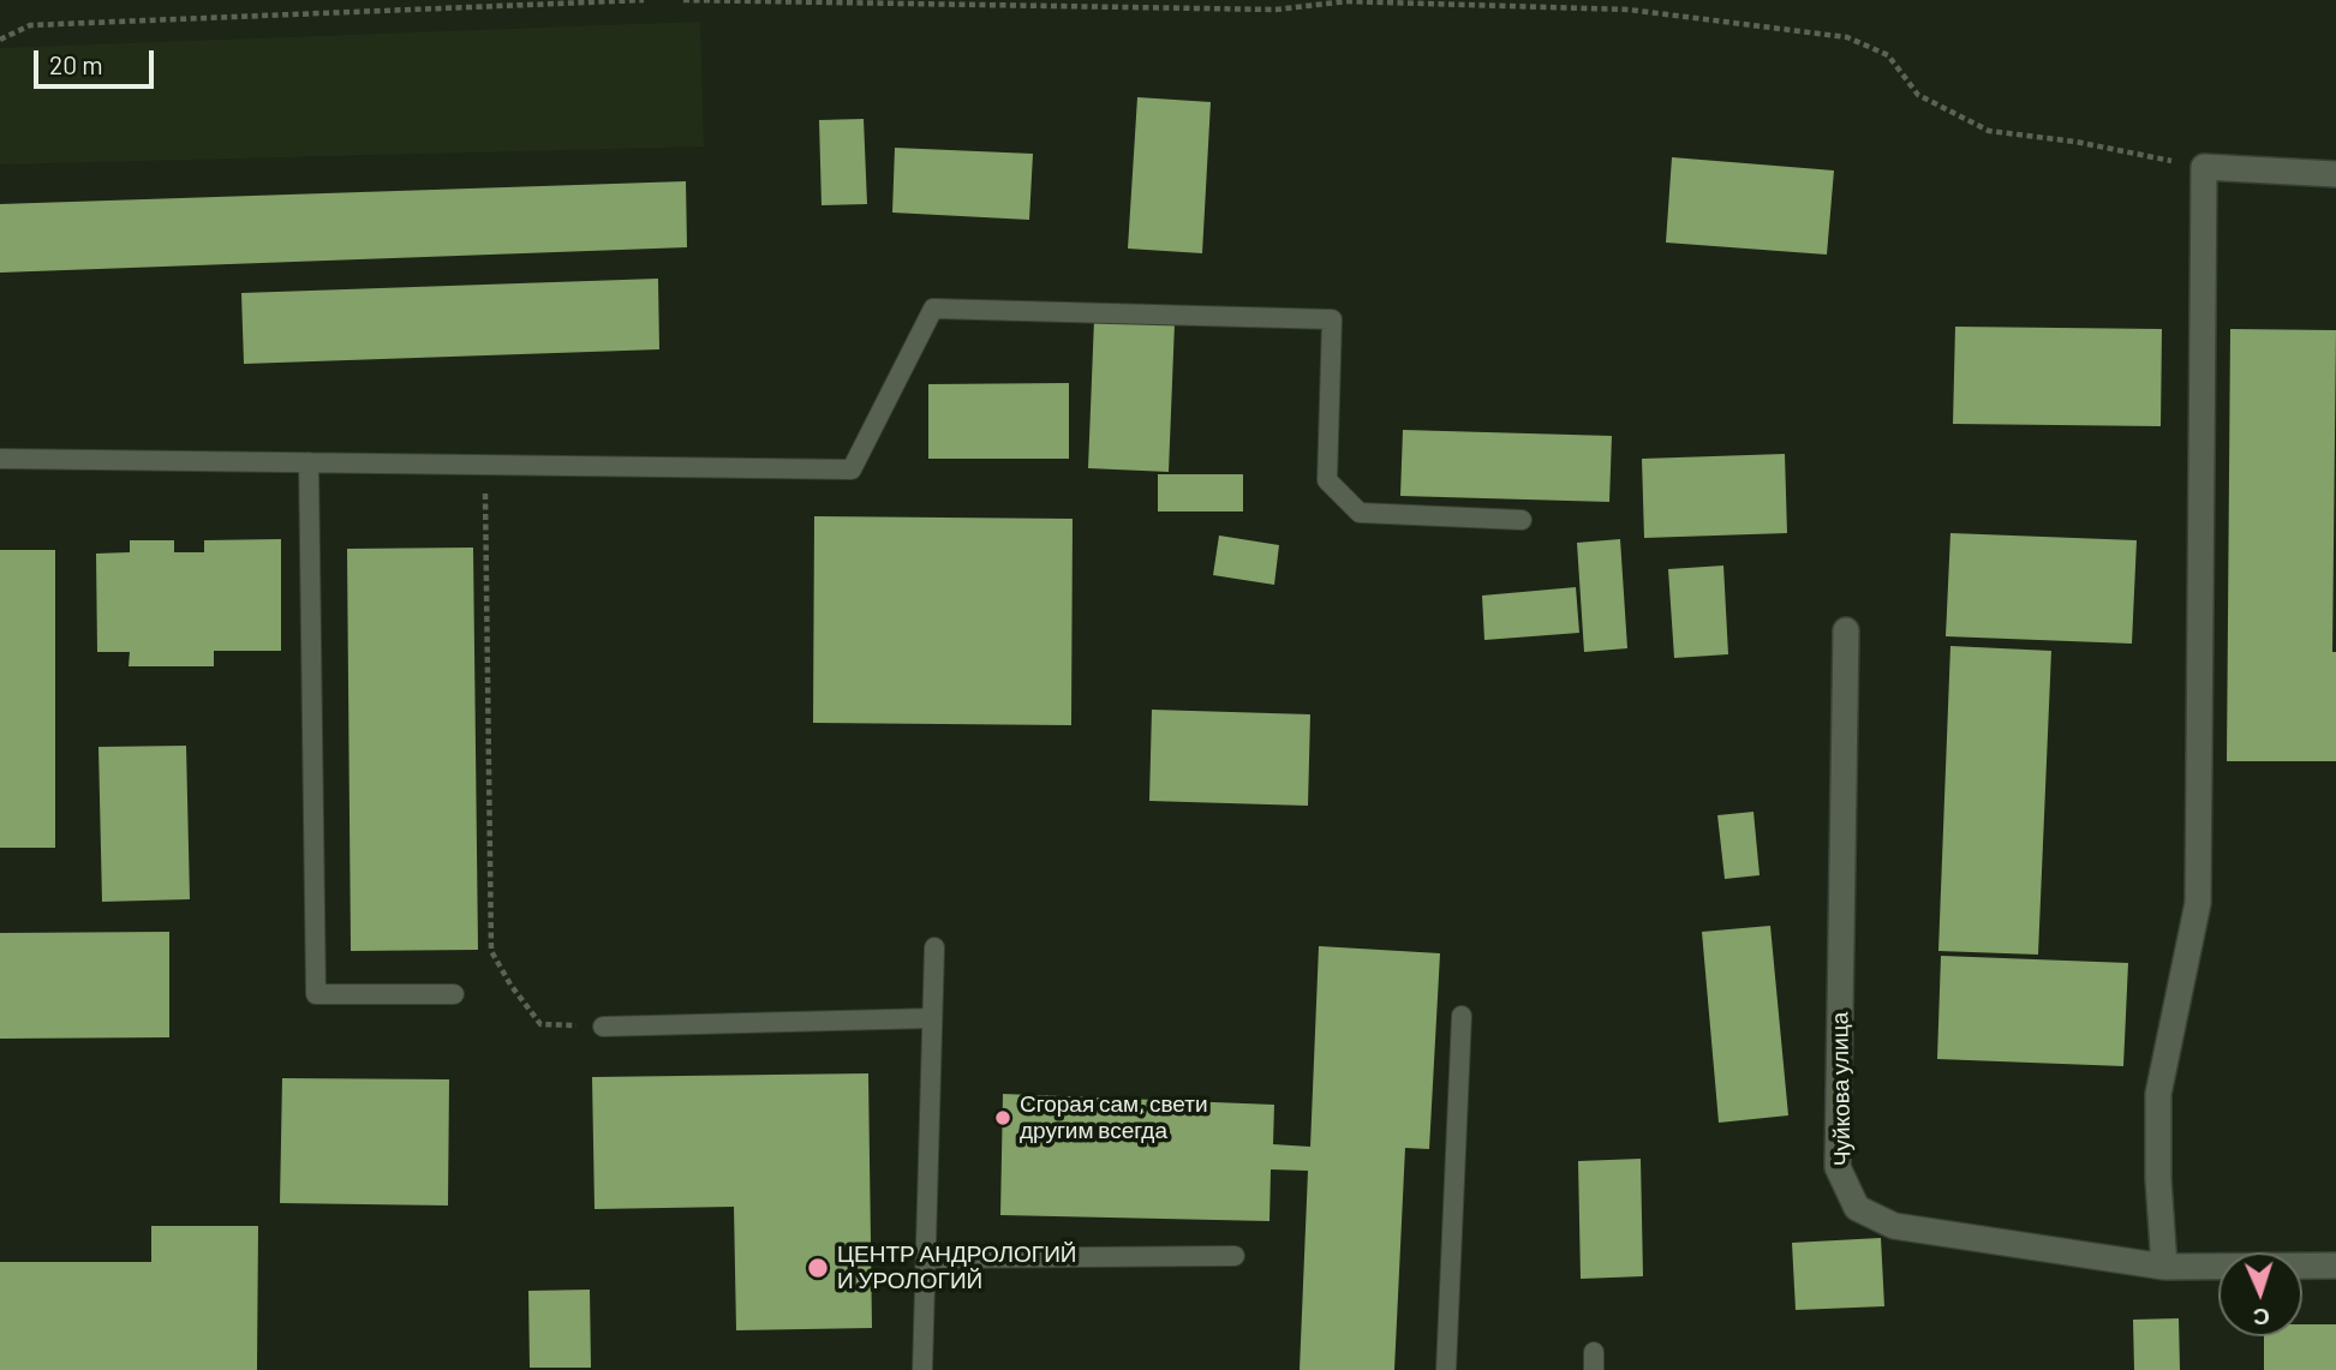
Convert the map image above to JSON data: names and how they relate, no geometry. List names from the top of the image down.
{
  "streets": {
    "street": ["Чуйкова улица"]
  },
  "places": ["Сгорая сам, свети другим всегда", "ЦЕНТР АНДРОЛОГИЙ И УРОЛОГИЙ"],
  "scale_bar": "20 m",
  "north": "bottom"
}
